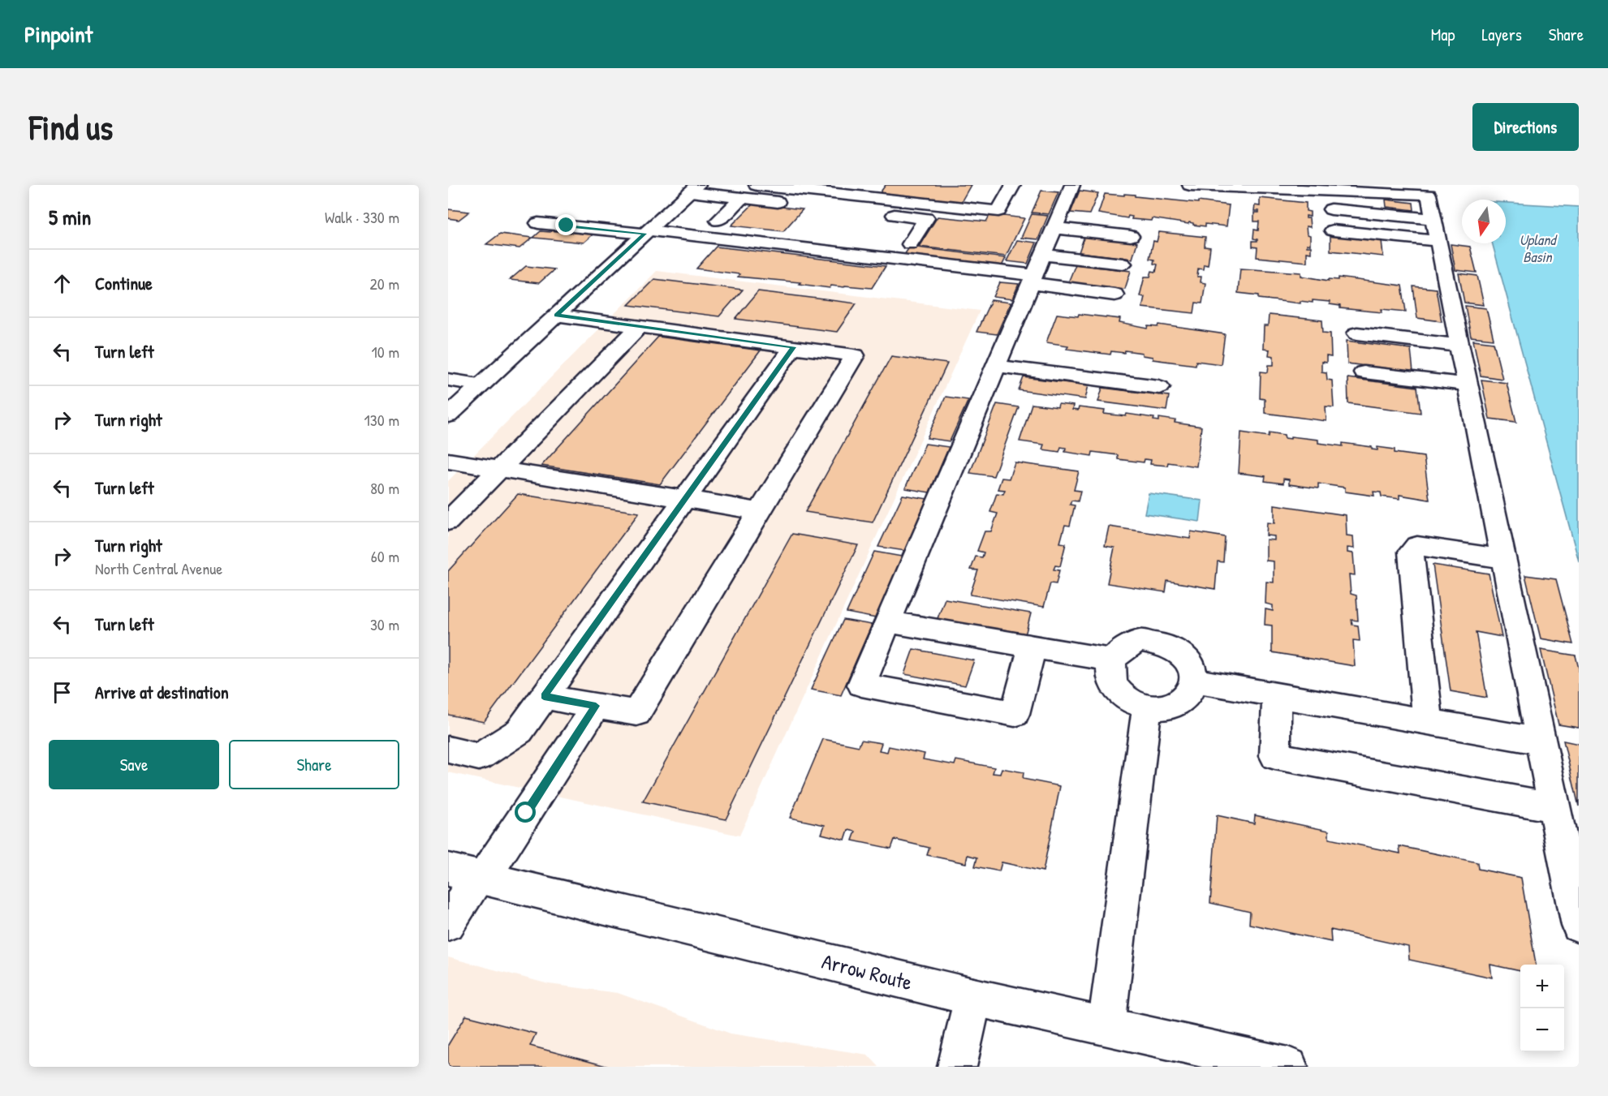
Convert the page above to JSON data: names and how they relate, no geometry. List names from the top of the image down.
{
  "streets": {
    "main road": ["Arrow Route"]
  },
  "water": ["Upland Basin"],
  "north": "bottom",
  "page": {
    "header": "Pinpoint",
    "nav": ["Map", "Layers", "Share"],
    "buttons": [
      "Directions",
      ["Save", "Share"]
    ],
    "title": "Find us",
    "heading": ["5 min", "Walk · 330 m"],
    "list": [
      ["Continue", "20 m"],
      ["Turn left", "10 m"],
      ["Turn right", "130 m"],
      ["Turn left", "80 m"],
      ["Turn right", "North Central Avenue", "60 m"],
      ["Turn left", "30 m"],
      "Arrive at destination"
    ],
    "map_buttons": ["+", "−"]
  }
}
